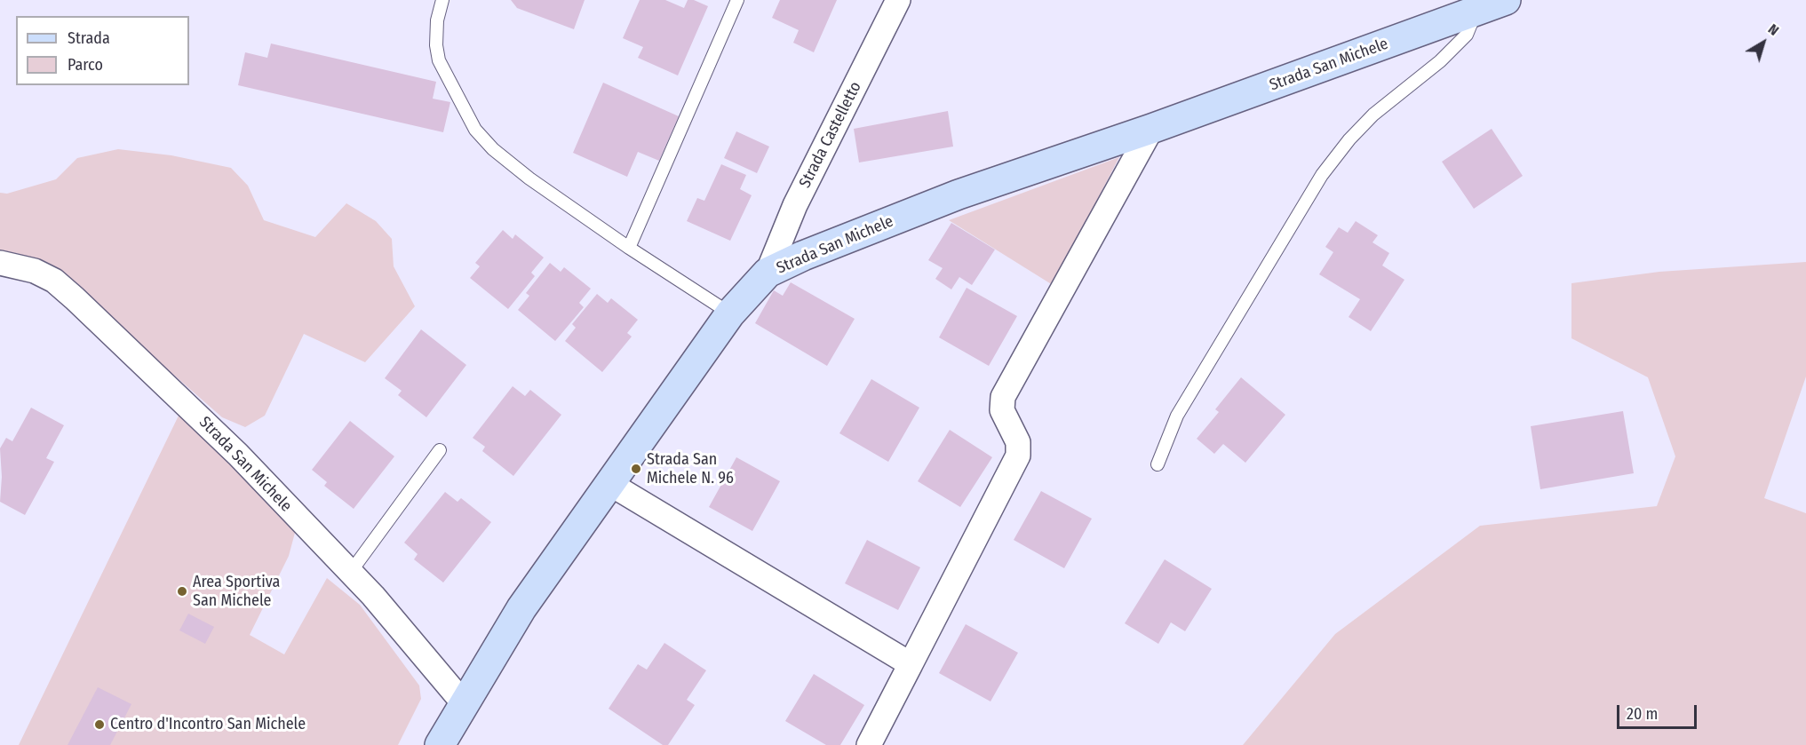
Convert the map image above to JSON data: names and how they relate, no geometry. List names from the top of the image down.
{
  "streets": {
    "street": ["Strada San Michele", "Strada Castelletto"]
  },
  "crossings": [
    ["Strada San Michele", "Strada Castelletto"]
  ],
  "places": ["Strada San Michele N. 96", "Area Sportiva San Michele", "Centro d'Incontro San Michele"],
  "legend": ["Strada", "Parco"],
  "scale_bar": "20 m",
  "north": "top right"
}
